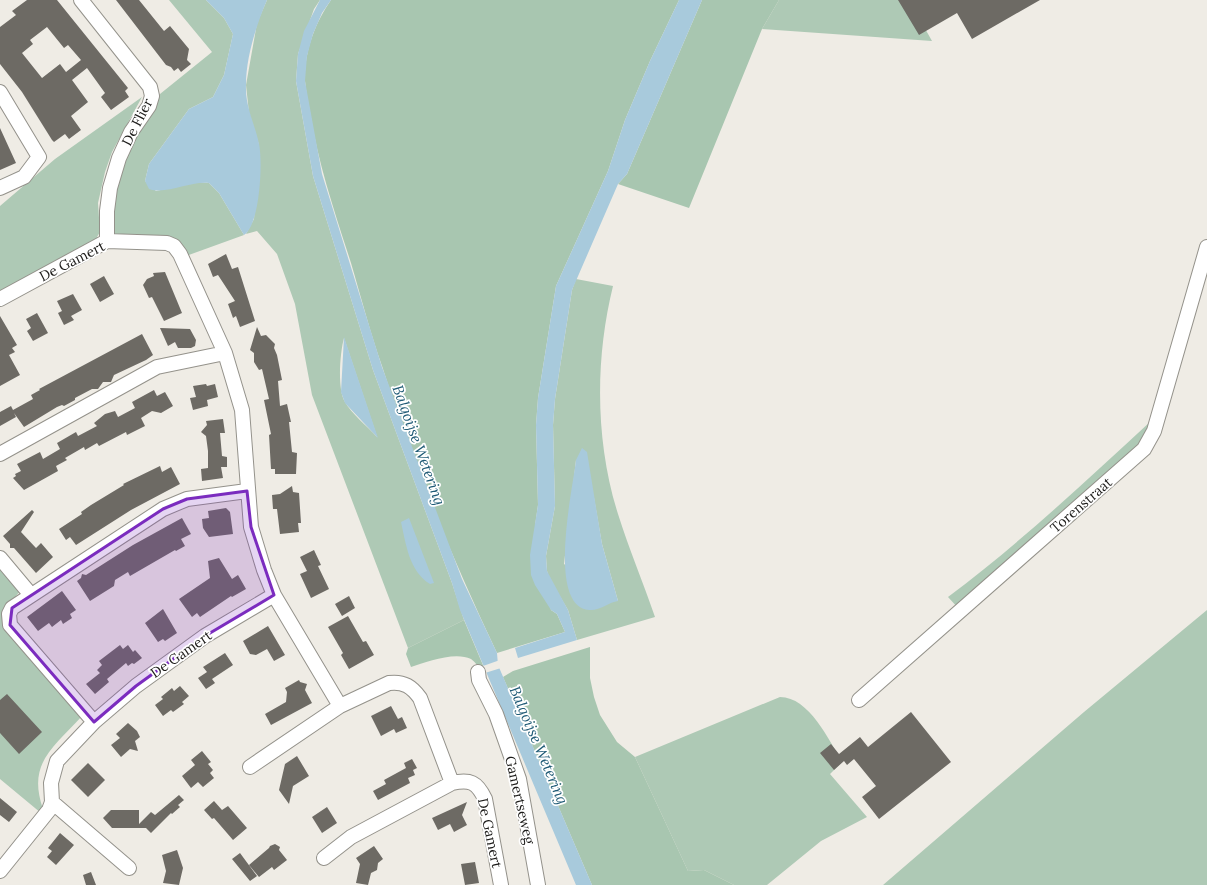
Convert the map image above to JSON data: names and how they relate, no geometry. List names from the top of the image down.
{
  "streets": {
    "street": [
      "De Flier",
      "De Gamert",
      "Torenstraat",
      "Gamertseweg"
    ]
  },
  "crossings": [
    ["De Flier", "De Gamert"]
  ],
  "water": ["Balgoijse Wetering"]
}
